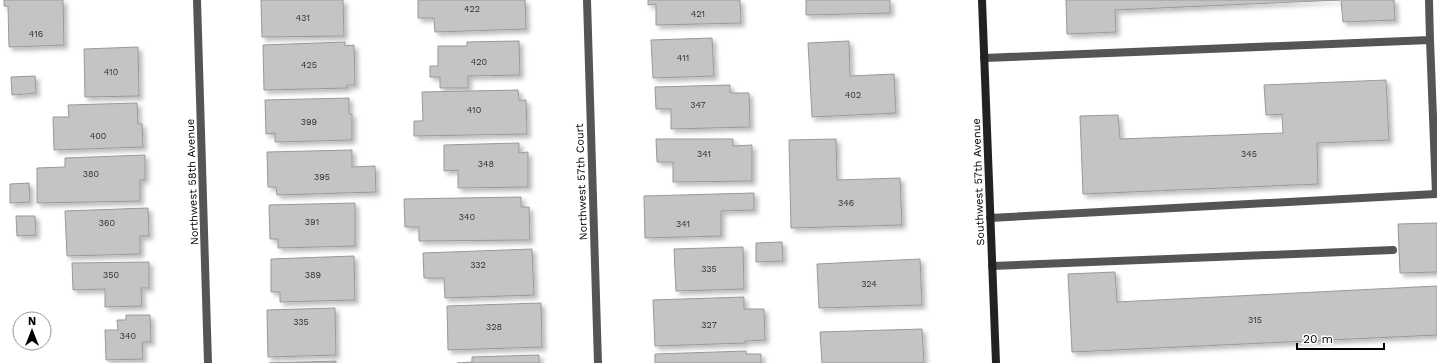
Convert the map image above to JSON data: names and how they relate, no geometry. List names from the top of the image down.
{
  "streets": {
    "main road": ["Southwest 57th Avenue"],
    "street": ["Northwest 58th Avenue", "Northwest 57th Court"]
  },
  "house_numbers": [
    "422",
    "421",
    "431",
    "416",
    "411",
    "420",
    "425",
    "410",
    "402",
    "347",
    "410",
    "399",
    "400",
    "341",
    "345",
    "348",
    "380",
    "395",
    "346",
    "340",
    "391",
    "360",
    "341",
    "332",
    "335",
    "350",
    "389",
    "324",
    "315",
    "335",
    "327",
    "328",
    "340"
  ],
  "scale_bar": "20 m",
  "north": "top"
}
